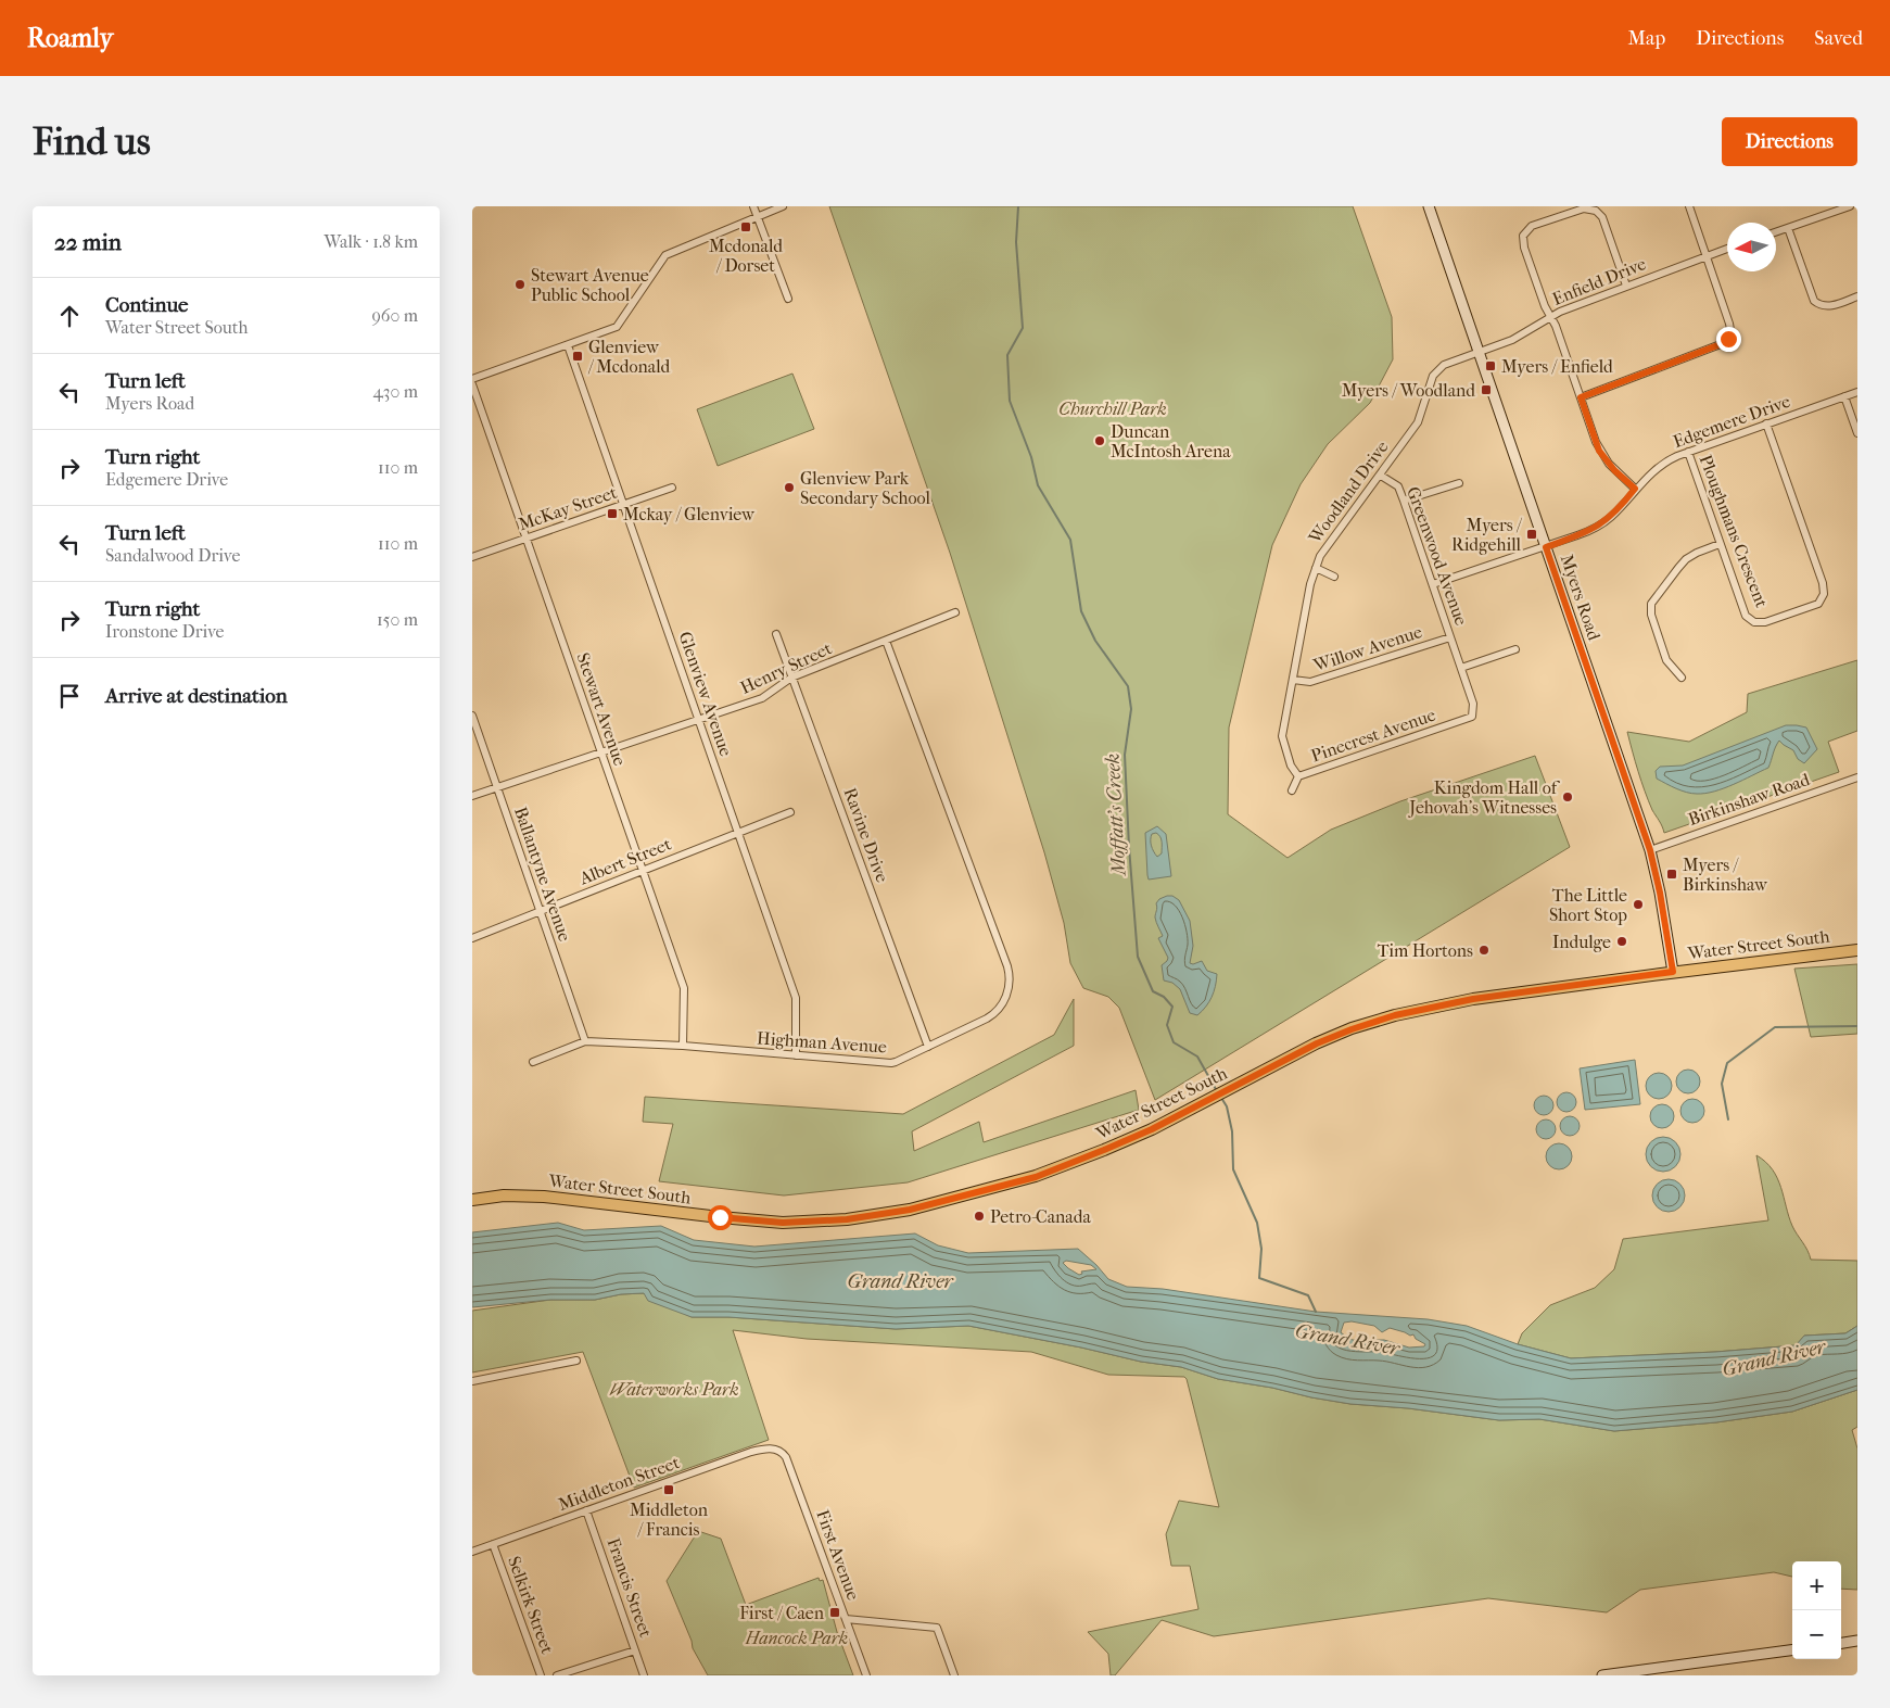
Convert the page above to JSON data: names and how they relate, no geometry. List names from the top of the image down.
{
  "streets": {
    "main road": ["Myers Road", "Water Street South"],
    "street": [
      "Enfield Drive",
      "Edgemere Drive",
      "Woodland Drive",
      "McKay Street",
      "Ploughmans Crescent",
      "Greenwood Avenue",
      "Willow Avenue",
      "Henry Street",
      "Glenview Avenue",
      "Stewart Avenue",
      "Pinecrest Avenue",
      "Birkinshaw Road",
      "Ravine Drive",
      "Albert Street",
      "Ballantyne Avenue",
      "Highman Avenue",
      "Middleton Street",
      "First Avenue",
      "Francis Street",
      "Selkirk Street"
    ]
  },
  "crossings": [
    ["Enfield Drive", "Woodland Drive"],
    ["Enfield Drive", "Myers Road"],
    ["Edgemere Drive", "Ploughmans Crescent"],
    ["Edgemere Drive", "Greenwood Avenue"],
    ["Edgemere Drive", "Myers Road"],
    ["Woodland Drive", "Greenwood Avenue"],
    ["Woodland Drive", "Myers Road"],
    ["Woodland Drive", "Willow Avenue"],
    ["Woodland Drive", "Pinecrest Avenue"],
    ["McKay Street", "Glenview Avenue"],
    ["McKay Street", "Stewart Avenue"],
    ["Greenwood Avenue", "Willow Avenue"],
    ["Greenwood Avenue", "Pinecrest Avenue"],
    ["Myers Road", "Birkinshaw Road"],
    ["Myers Road", "Water Street South"],
    ["Henry Street", "Glenview Avenue"],
    ["Henry Street", "Stewart Avenue"],
    ["Henry Street", "Ravine Drive"],
    ["Henry Street", "Ballantyne Avenue"],
    ["Henry Street", "Highman Avenue"],
    ["Glenview Avenue", "Albert Street"],
    ["Glenview Avenue", "Highman Avenue"],
    ["Stewart Avenue", "Albert Street"],
    ["Stewart Avenue", "Highman Avenue"],
    ["Ravine Drive", "Highman Avenue"],
    ["Albert Street", "Ballantyne Avenue"],
    ["Ballantyne Avenue", "Highman Avenue"],
    ["Middleton Street", "First Avenue"],
    ["Middleton Street", "Francis Street"],
    ["Middleton Street", "Selkirk Street"]
  ],
  "water": ["Moffatt's Creek", "Grand River"],
  "parks": ["Churchill Park", "Waterworks Park", "Hancock Park"],
  "places": {
    "transit": [
      "Mcdonald / Dorset",
      "Glenview / Mcdonald",
      "Myers / Enfield",
      "Myers / Woodland",
      "Mckay / Glenview",
      "Myers / Ridgehill",
      "Myers / Birkinshaw",
      "Middleton / Francis",
      "First / Caen"
    ],
    "other": [
      "Stewart Avenue Public School",
      "Duncan McIntosh Arena",
      "Glenview Park Secondary School",
      "Kingdom Hall of Jehovah's Witnesses",
      "The Little Short Stop",
      "Indulge",
      "Tim Hortons",
      "Petro-Canada"
    ]
  },
  "north": "left",
  "page": {
    "header": "Roamly",
    "nav": ["Map", "Directions", "Saved"],
    "buttons": "Directions",
    "title": "Find us",
    "heading": ["22 min", "Walk · 1.8 km"],
    "list": [
      ["Continue", "Water Street South", "960 m"],
      ["Turn left", "Myers Road", "430 m"],
      ["Turn right", "Edgemere Drive", "110 m"],
      ["Turn left", "Sandalwood Drive", "110 m"],
      ["Turn right", "Ironstone Drive", "150 m"],
      "Arrive at destination"
    ],
    "map_buttons": ["+", "−"]
  }
}
